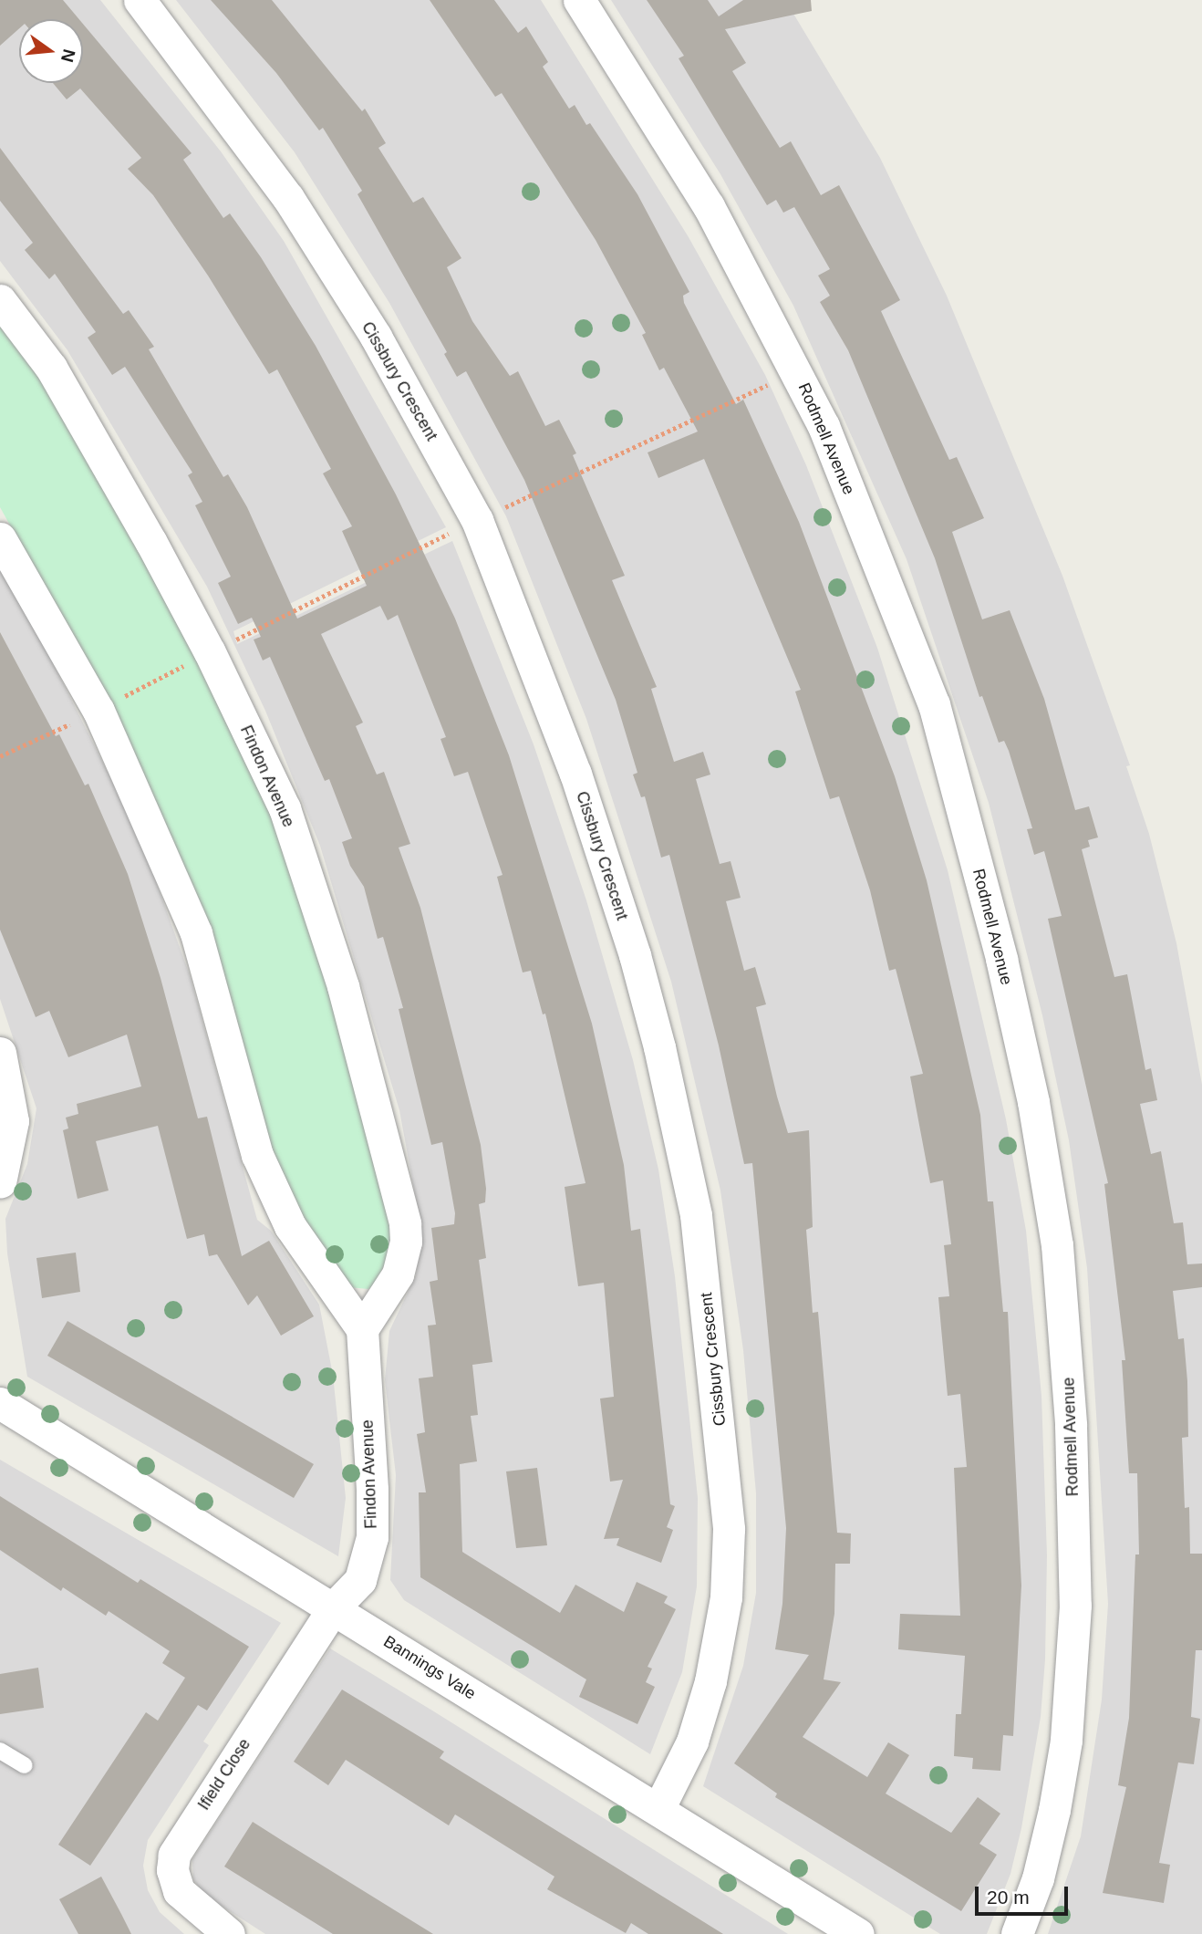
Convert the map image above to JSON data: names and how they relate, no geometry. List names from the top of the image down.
{
  "streets": {
    "street": [
      "Cissbury Crescent",
      "Rodmell Avenue",
      "Findon Avenue",
      "Bannings Vale",
      "Ifield Close"
    ]
  },
  "crossings": [
    ["Cissbury Crescent", "Bannings Vale"],
    ["Findon Avenue", "Bannings Vale"],
    ["Findon Avenue", "Ifield Close"],
    ["Bannings Vale", "Ifield Close"]
  ],
  "scale_bar": "20 m",
  "north": "right"
}
